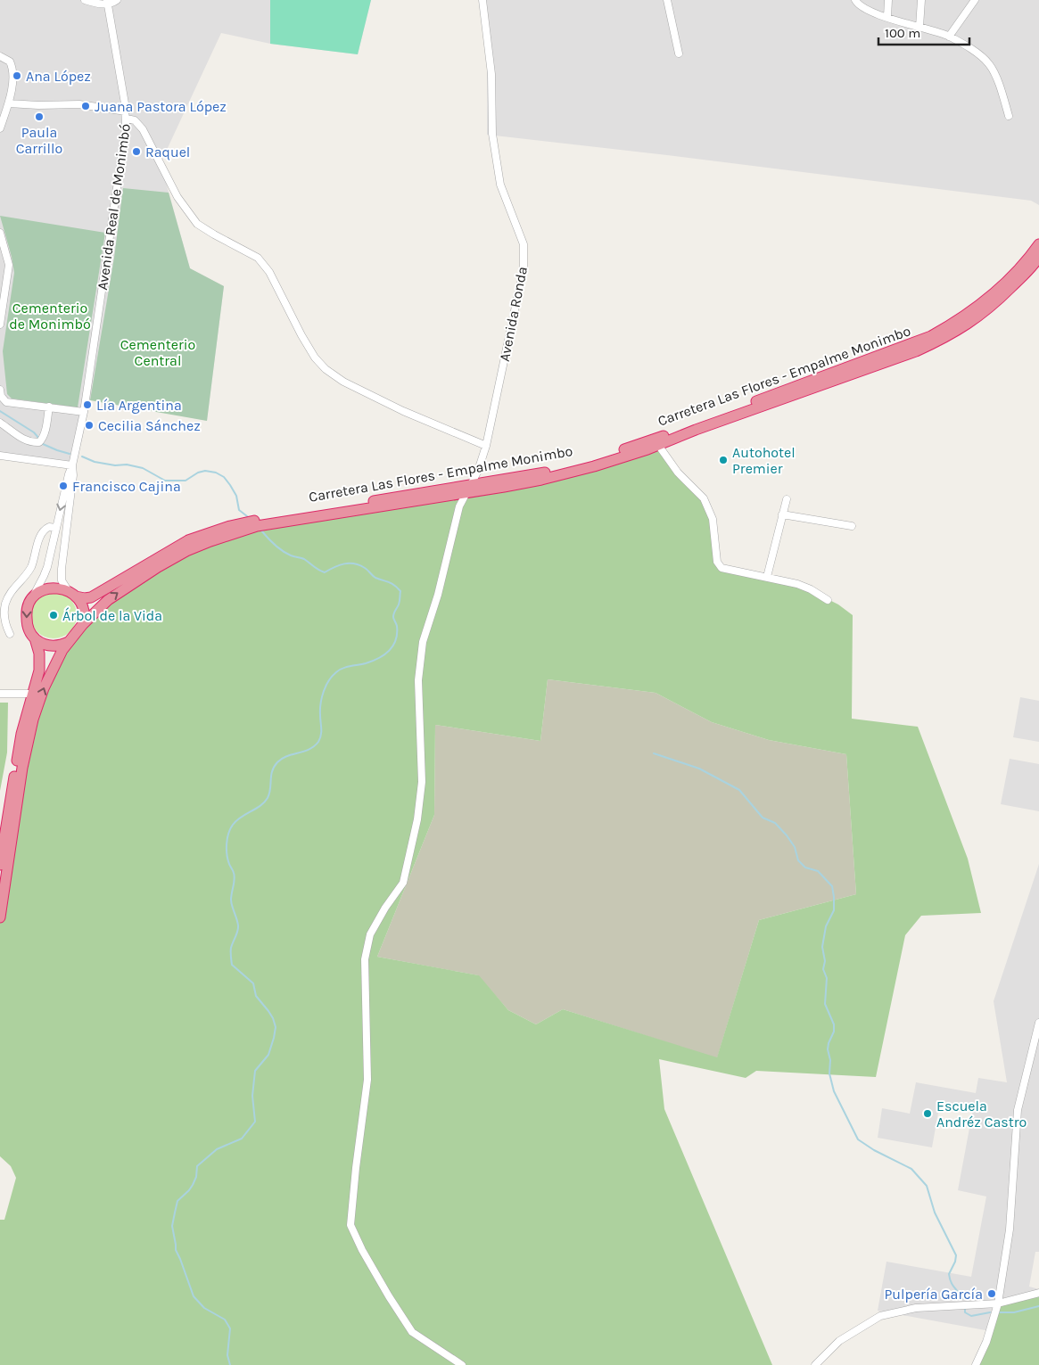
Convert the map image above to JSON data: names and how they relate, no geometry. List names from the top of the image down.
{
  "streets": {
    "highway": ["Carretera Las Flores - Empalme Monimbo"],
    "street": ["Avenida Real de Monimbó", "Avenida Ronda"]
  },
  "crossings": [
    ["Avenida Real de Monimbó", "Carretera Las Flores - Empalme Monimbo"],
    ["Avenida Ronda", "Carretera Las Flores - Empalme Monimbo"]
  ],
  "parks": ["Cementerio de Monimbó", "Cementerio Central"],
  "places": [
    "Ana López",
    "Juana Pastora López",
    "Paula Carrillo",
    "Raquel",
    "Lía Argentina",
    "Cecilia Sánchez",
    "Autohotel Premier",
    "Francisco Cajina",
    "Árbol de la Vida",
    "Escuela Andréz Castro",
    "Pulpería García"
  ],
  "scale_bar": "100 m"
}
